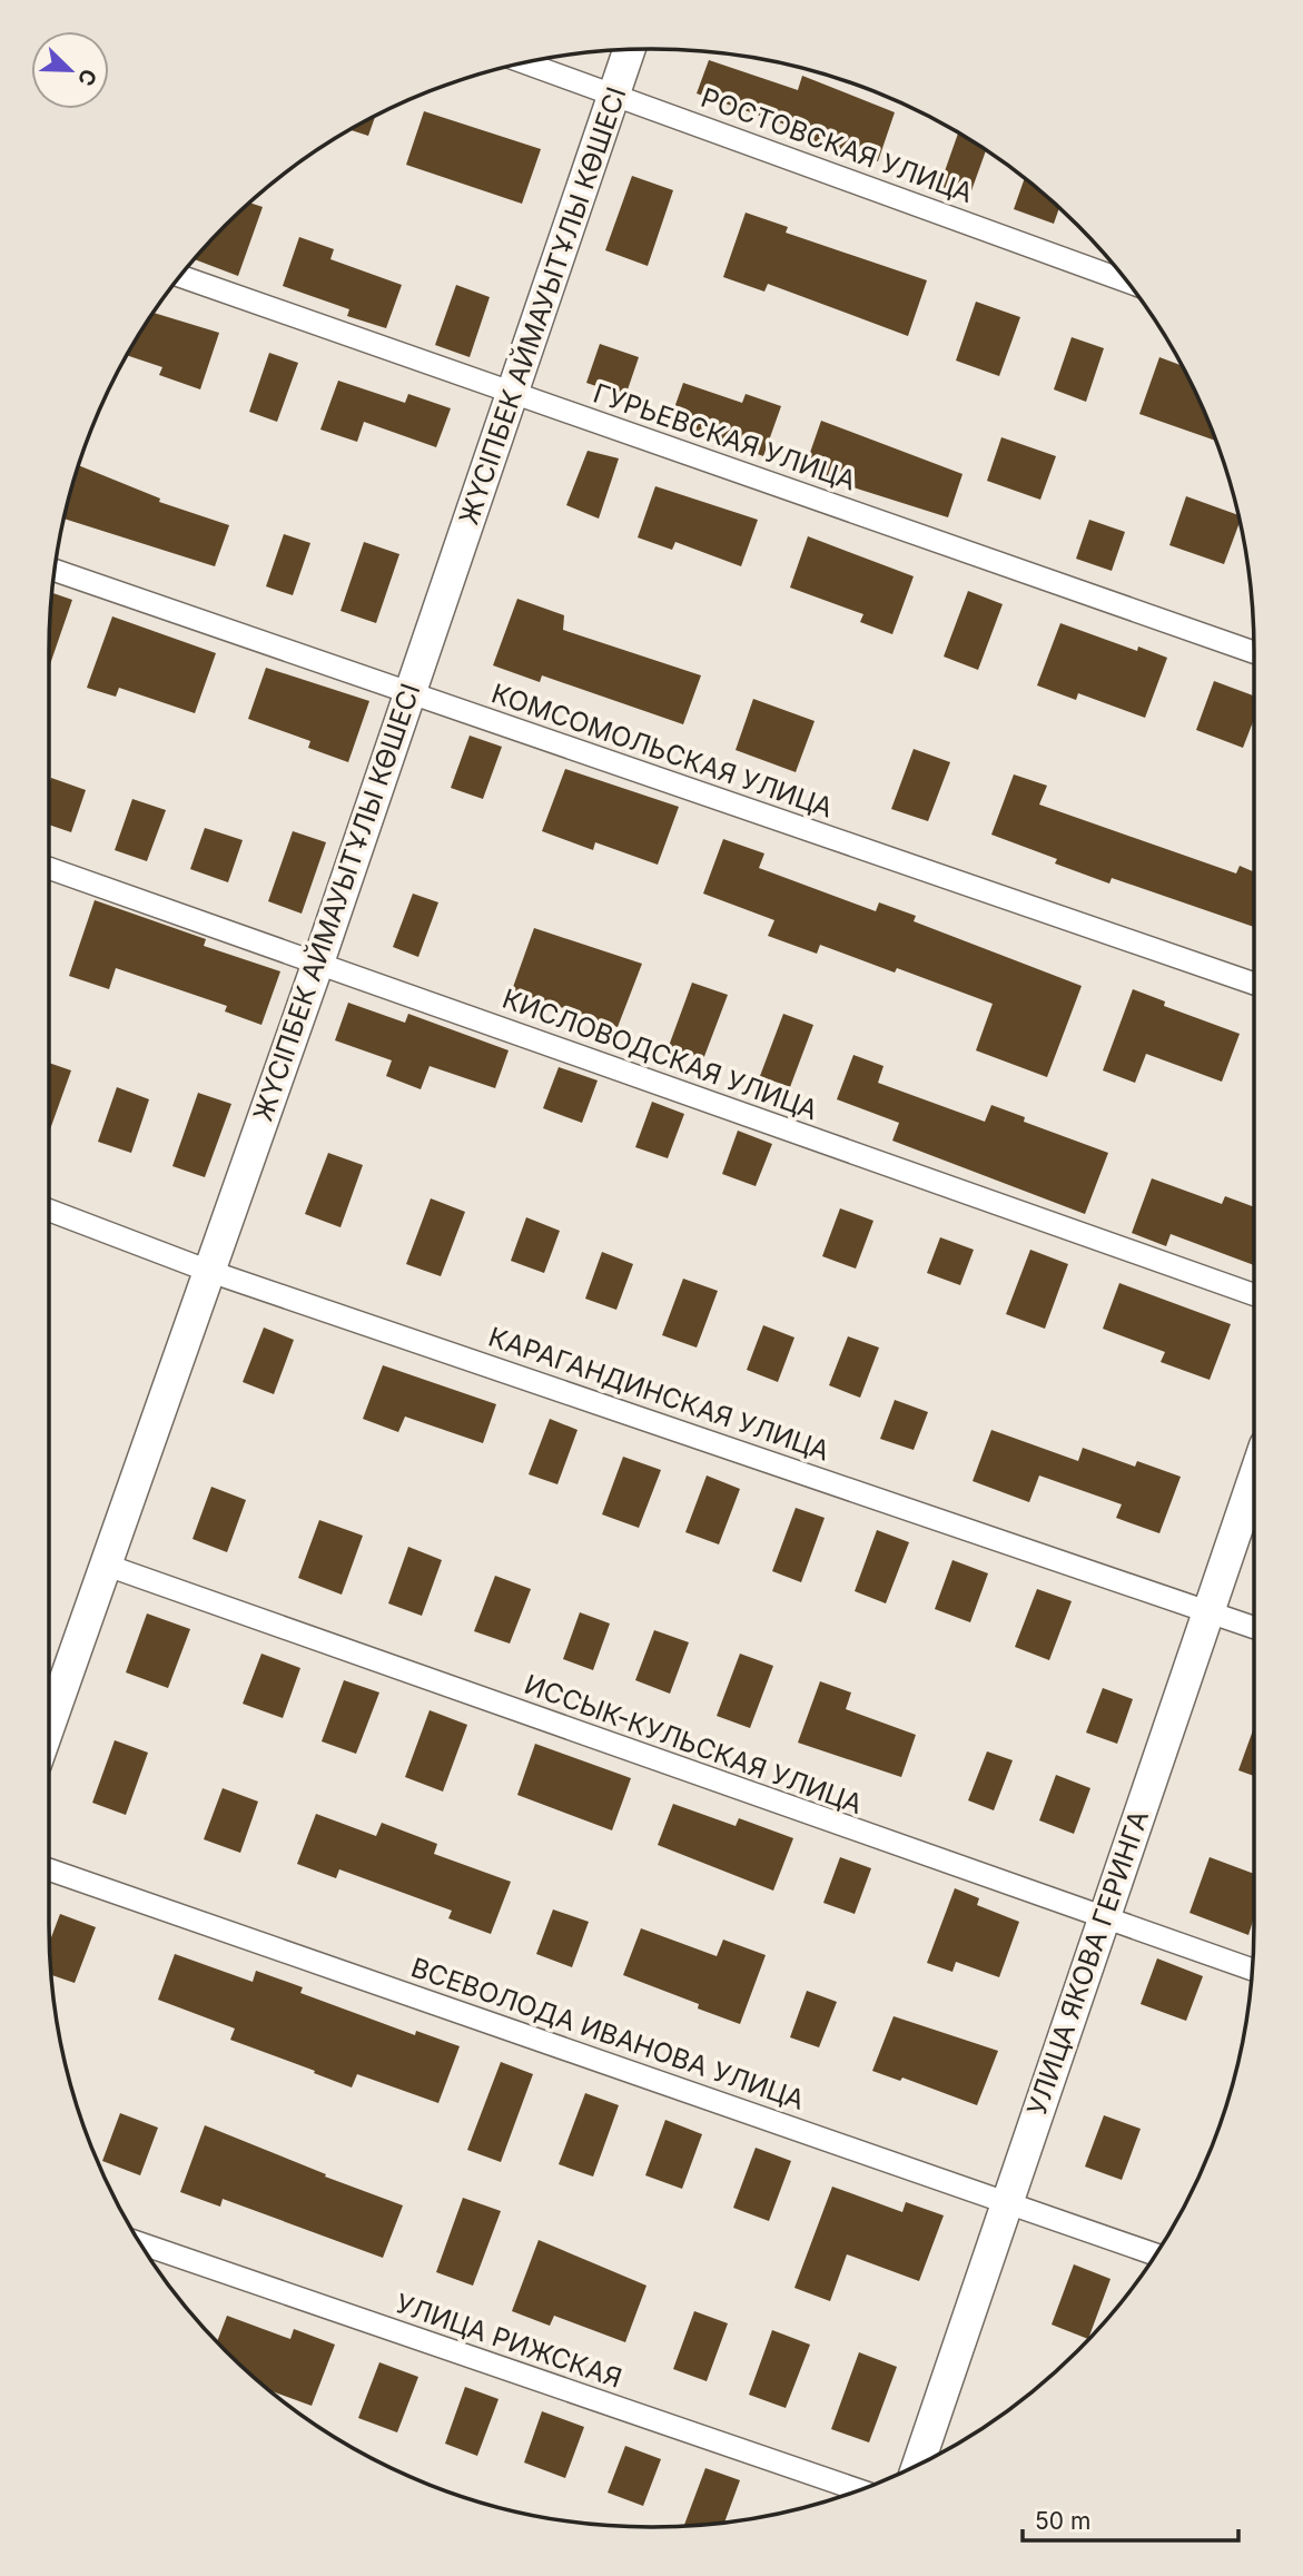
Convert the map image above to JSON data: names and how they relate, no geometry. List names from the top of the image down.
{
  "streets": {
    "street": [
      "РОСТОВСКАЯ УЛИЦА",
      "ЖҮСІПБЕК АЙМАУЫТҰЛЫ КӨШЕСІ",
      "ГУРЬЕВСКАЯ УЛИЦА",
      "КОМСОМОЛЬСКАЯ УЛИЦА",
      "КИСЛОВОДСКАЯ УЛИЦА",
      "КАРАГАНДИНСКАЯ УЛИЦА",
      "ИССЫК-КУЛЬСКАЯ УЛИЦА",
      "УЛИЦА ЯКОВА ГЕРИНГА",
      "ВСЕВОЛОДА ИВАНОВА УЛИЦА",
      "УЛИЦА РИЖСКАЯ"
    ]
  },
  "crossings": [
    ["РОСТОВСКАЯ УЛИЦА", "ЖҮСІПБЕК АЙМАУЫТҰЛЫ КӨШЕСІ"],
    ["ЖҮСІПБЕК АЙМАУЫТҰЛЫ КӨШЕСІ", "ГУРЬЕВСКАЯ УЛИЦА"],
    ["ЖҮСІПБЕК АЙМАУЫТҰЛЫ КӨШЕСІ", "КОМСОМОЛЬСКАЯ УЛИЦА"],
    ["ЖҮСІПБЕК АЙМАУЫТҰЛЫ КӨШЕСІ", "КИСЛОВОДСКАЯ УЛИЦА"],
    ["ЖҮСІПБЕК АЙМАУЫТҰЛЫ КӨШЕСІ", "КАРАГАНДИНСКАЯ УЛИЦА"],
    ["ЖҮСІПБЕК АЙМАУЫТҰЛЫ КӨШЕСІ", "ИССЫК-КУЛЬСКАЯ УЛИЦА"],
    ["КАРАГАНДИНСКАЯ УЛИЦА", "УЛИЦА ЯКОВА ГЕРИНГА"],
    ["ИССЫК-КУЛЬСКАЯ УЛИЦА", "УЛИЦА ЯКОВА ГЕРИНГА"],
    ["УЛИЦА ЯКОВА ГЕРИНГА", "ВСЕВОЛОДА ИВАНОВА УЛИЦА"]
  ],
  "scale_bar": "50 m",
  "north": "bottom right"
}
